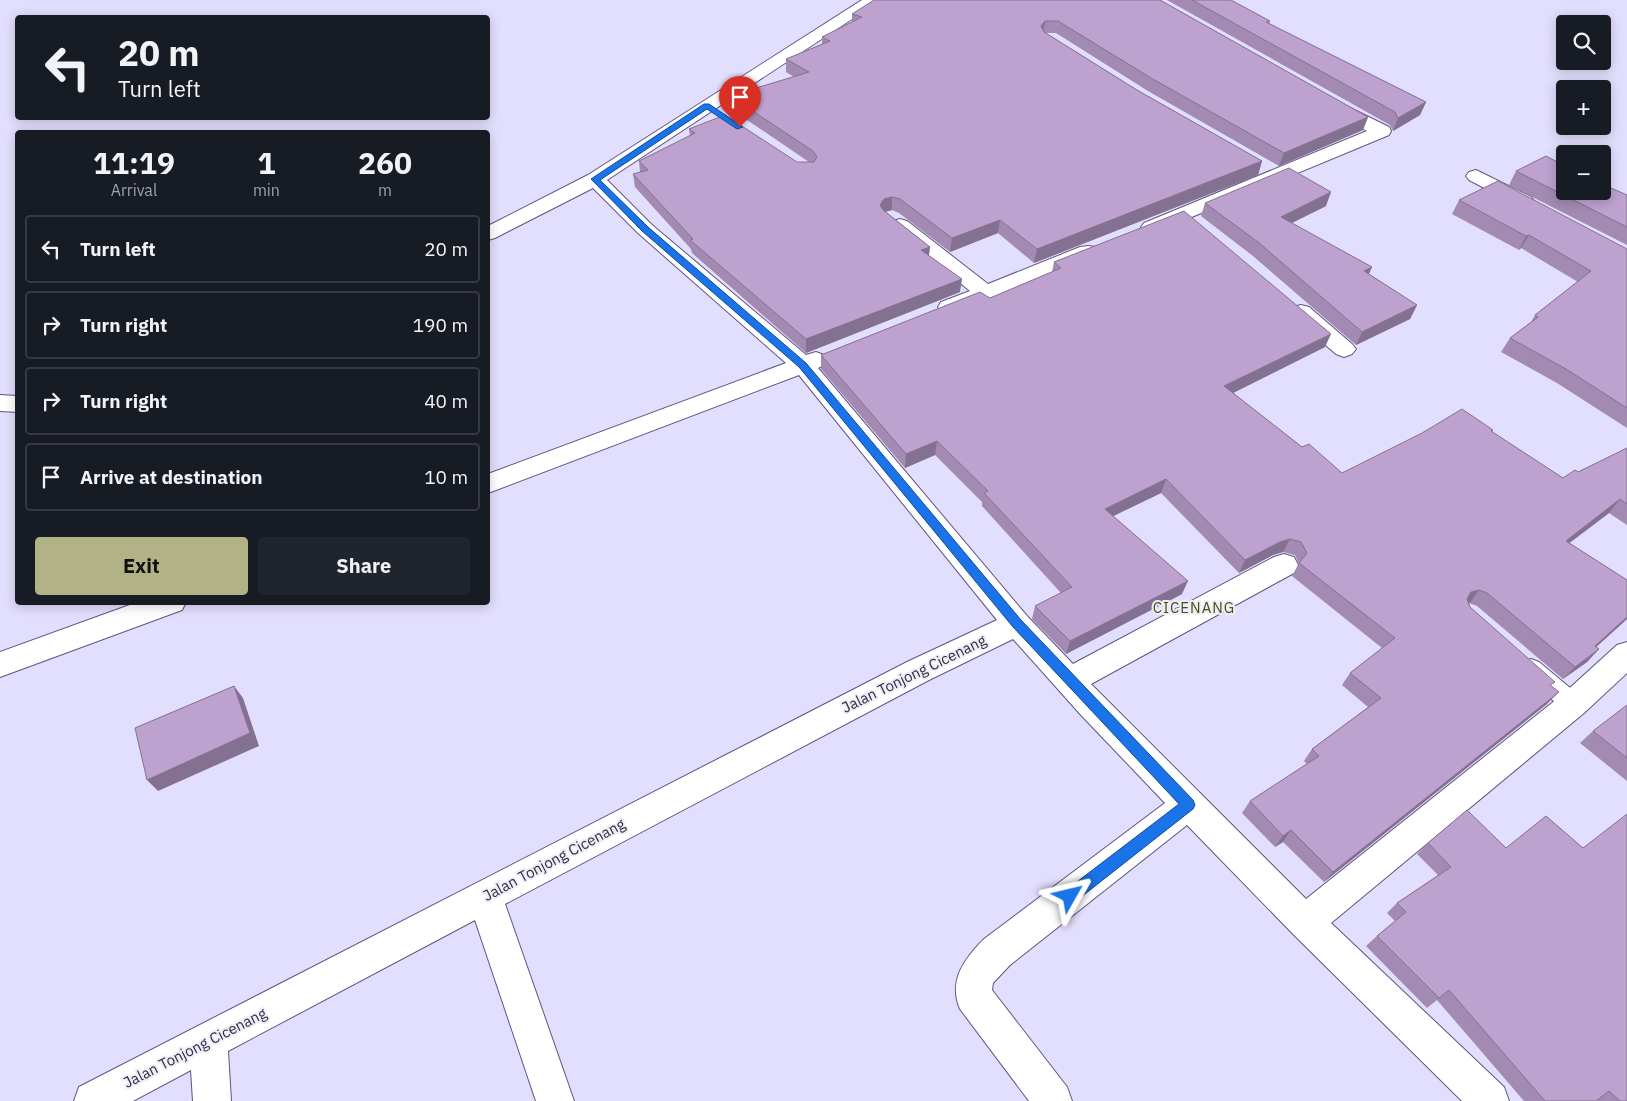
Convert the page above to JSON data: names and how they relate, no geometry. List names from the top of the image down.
{
  "streets": {
    "street": ["Jalan Tonjong Cicenang"]
  },
  "districts": ["CICENANG"],
  "page": {
    "map_buttons": ["+", "−"],
    "turn": ["20 m", "Turn left"],
    "eta": [
      "11:19",
      "Arrival",
      "1",
      "min",
      "260",
      "m"
    ],
    "list": [
      {
        "name": "Turn left",
        "value": "20 m"
      },
      {
        "name": "Turn right",
        "value": "190 m"
      },
      {
        "name": "Turn right",
        "value": "40 m"
      },
      {
        "name": "Arrive at destination",
        "value": "10 m"
      }
    ],
    "buttons": ["Exit", "Share"]
  }
}
